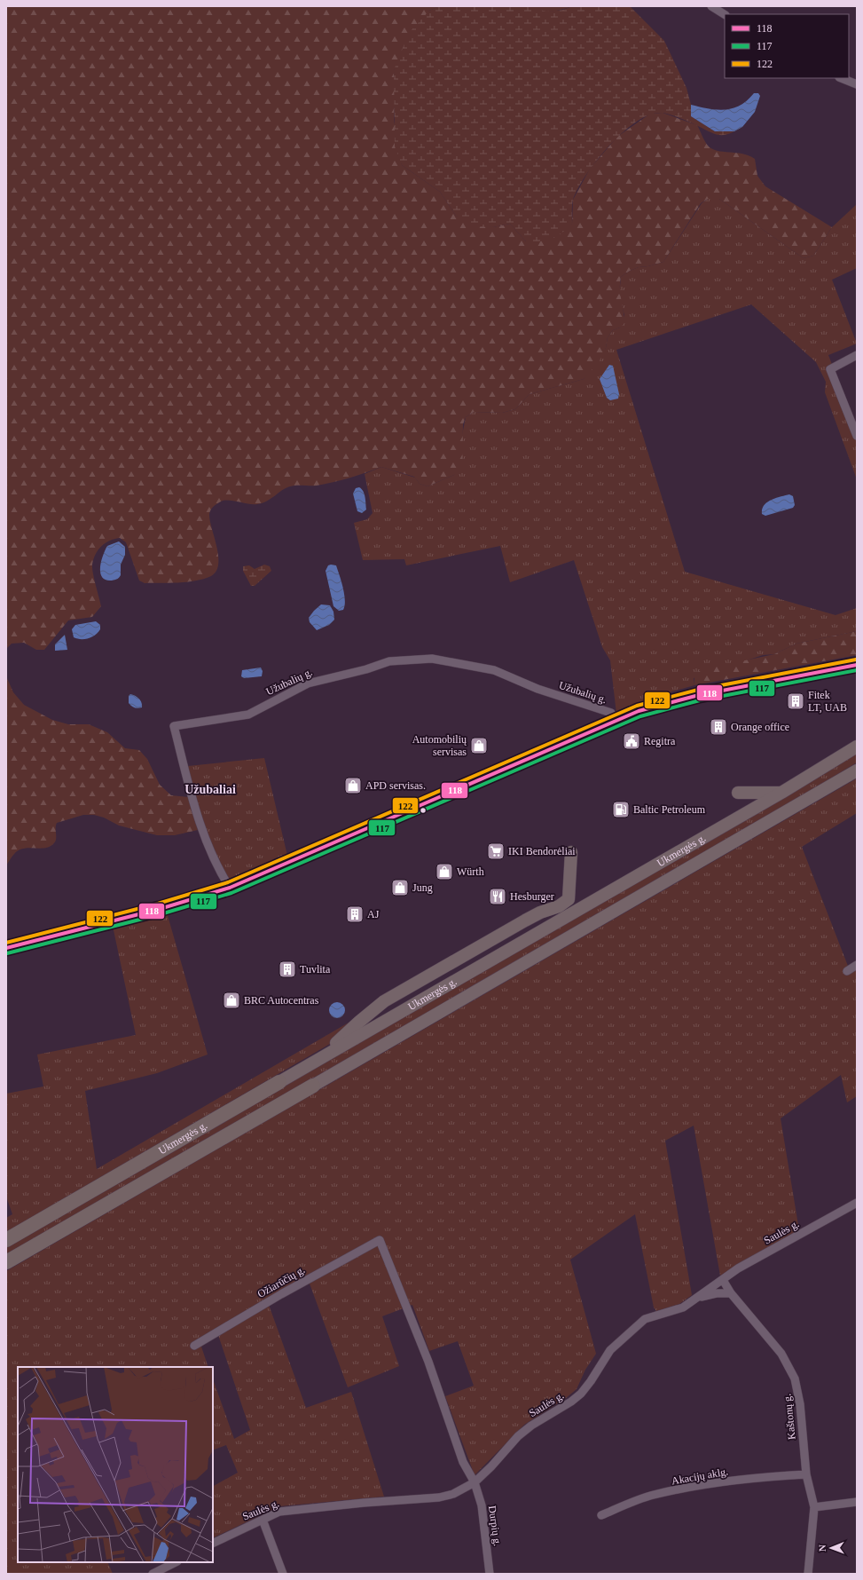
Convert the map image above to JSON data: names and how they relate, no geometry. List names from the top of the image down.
{
  "streets": {
    "highway": ["Ukmergės g."],
    "street": [
      "Užubalių g.",
      "Saulės g.",
      "Ožiarūčių g.",
      "Kaštonų g.",
      "Akacijų aklg.",
      "Durpių g."
    ]
  },
  "crossings": [
    ["Saulės g.", "Kaštonų g."],
    ["Saulės g.", "Durpių g."],
    ["Ožiarūčių g.", "Durpių g."],
    ["Kaštonų g.", "Akacijų aklg."]
  ],
  "districts": ["Užubaliai"],
  "places": {
    "building": [
      "Fitek LT, UAB",
      "Orange office",
      "AJ",
      "Tuvlita"
    ],
    "public building": ["Regitra"],
    "shop": [
      "Automobilių servisas",
      "APD servisas.",
      "Würth",
      "Jung",
      "BRC Autocentras"
    ],
    "fuel station": ["Baltic Petroleum"],
    "supermarket": ["IKI Bendorėliai"],
    "restaurant": ["Hesburger"]
  },
  "lines": ["transit line 122", "transit line 118", "transit line 117"],
  "legend": ["118", "117", "122"],
  "north": "left"
}
